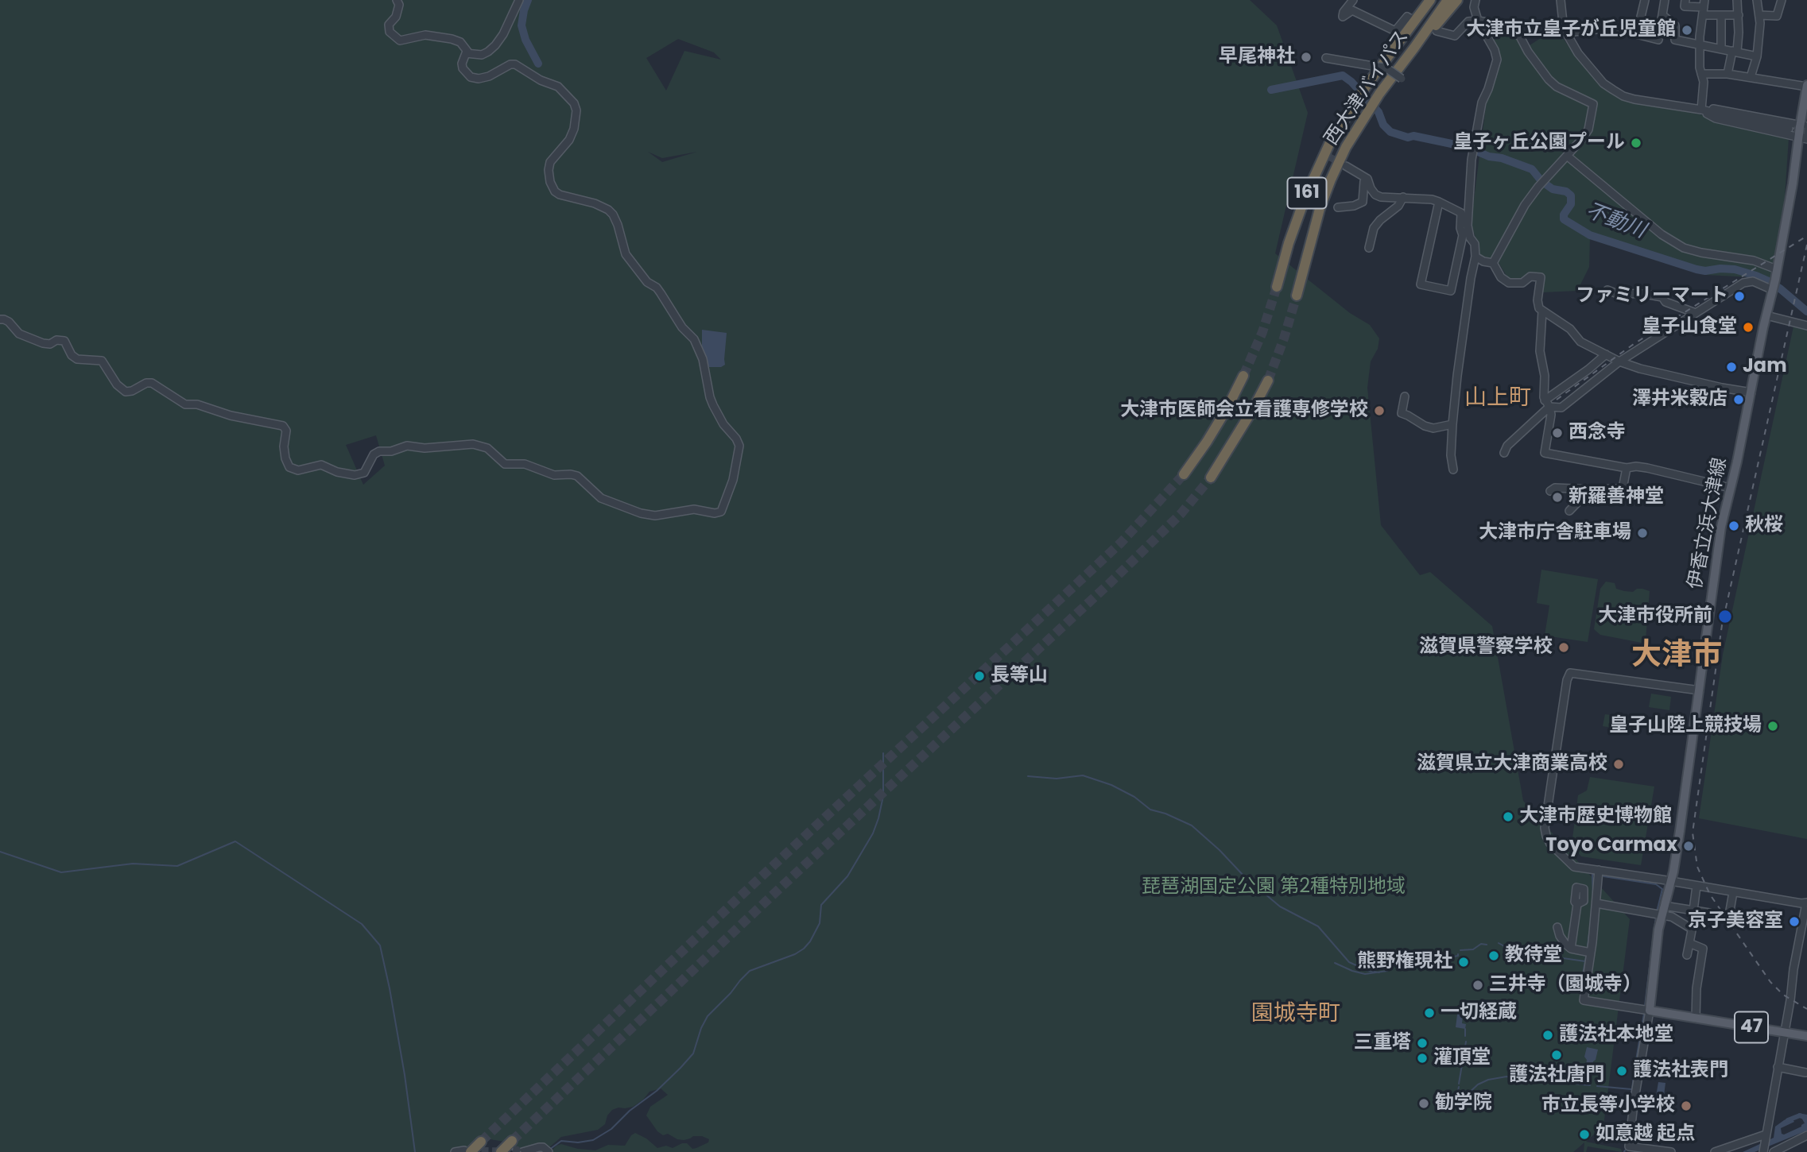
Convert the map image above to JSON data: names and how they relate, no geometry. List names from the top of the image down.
{
  "streets": {
    "highway": ["西大津バイパス", "161"],
    "main road": ["伊香立浜大津線", "47"]
  },
  "crossings": [
    ["伊香立浜大津線", "47"]
  ],
  "districts": ["山上町", "大津市", "園城寺町"],
  "water": ["不動川"],
  "parks": ["琵琶湖国定公園 第2種特別地域"],
  "places": [
    "大津市立皇子が丘児童館",
    "早尾神社",
    "皇子ヶ丘公園プール",
    "ファミリーマート",
    "皇子山食堂",
    "Jam",
    "澤井米穀店",
    "大津市医師会立看護専修学校",
    "西念寺",
    "新羅善神堂",
    "秋桜",
    "大津市庁舎駐車場",
    "大津市役所前",
    "滋賀県警察学校",
    "長等山",
    "皇子山陸上競技場",
    "滋賀県立大津商業高校",
    "大津市歴史博物館",
    "Toyo Carmax",
    "京子美容室",
    "教待堂",
    "熊野権現社",
    "三井寺（園城寺）",
    "一切経蔵",
    "護法社本地堂",
    "三重塔",
    "護法社唐門",
    "灌頂堂",
    "護法社表門",
    "勧学院",
    "市立長等小学校",
    "如意越 起点"
  ]
}
